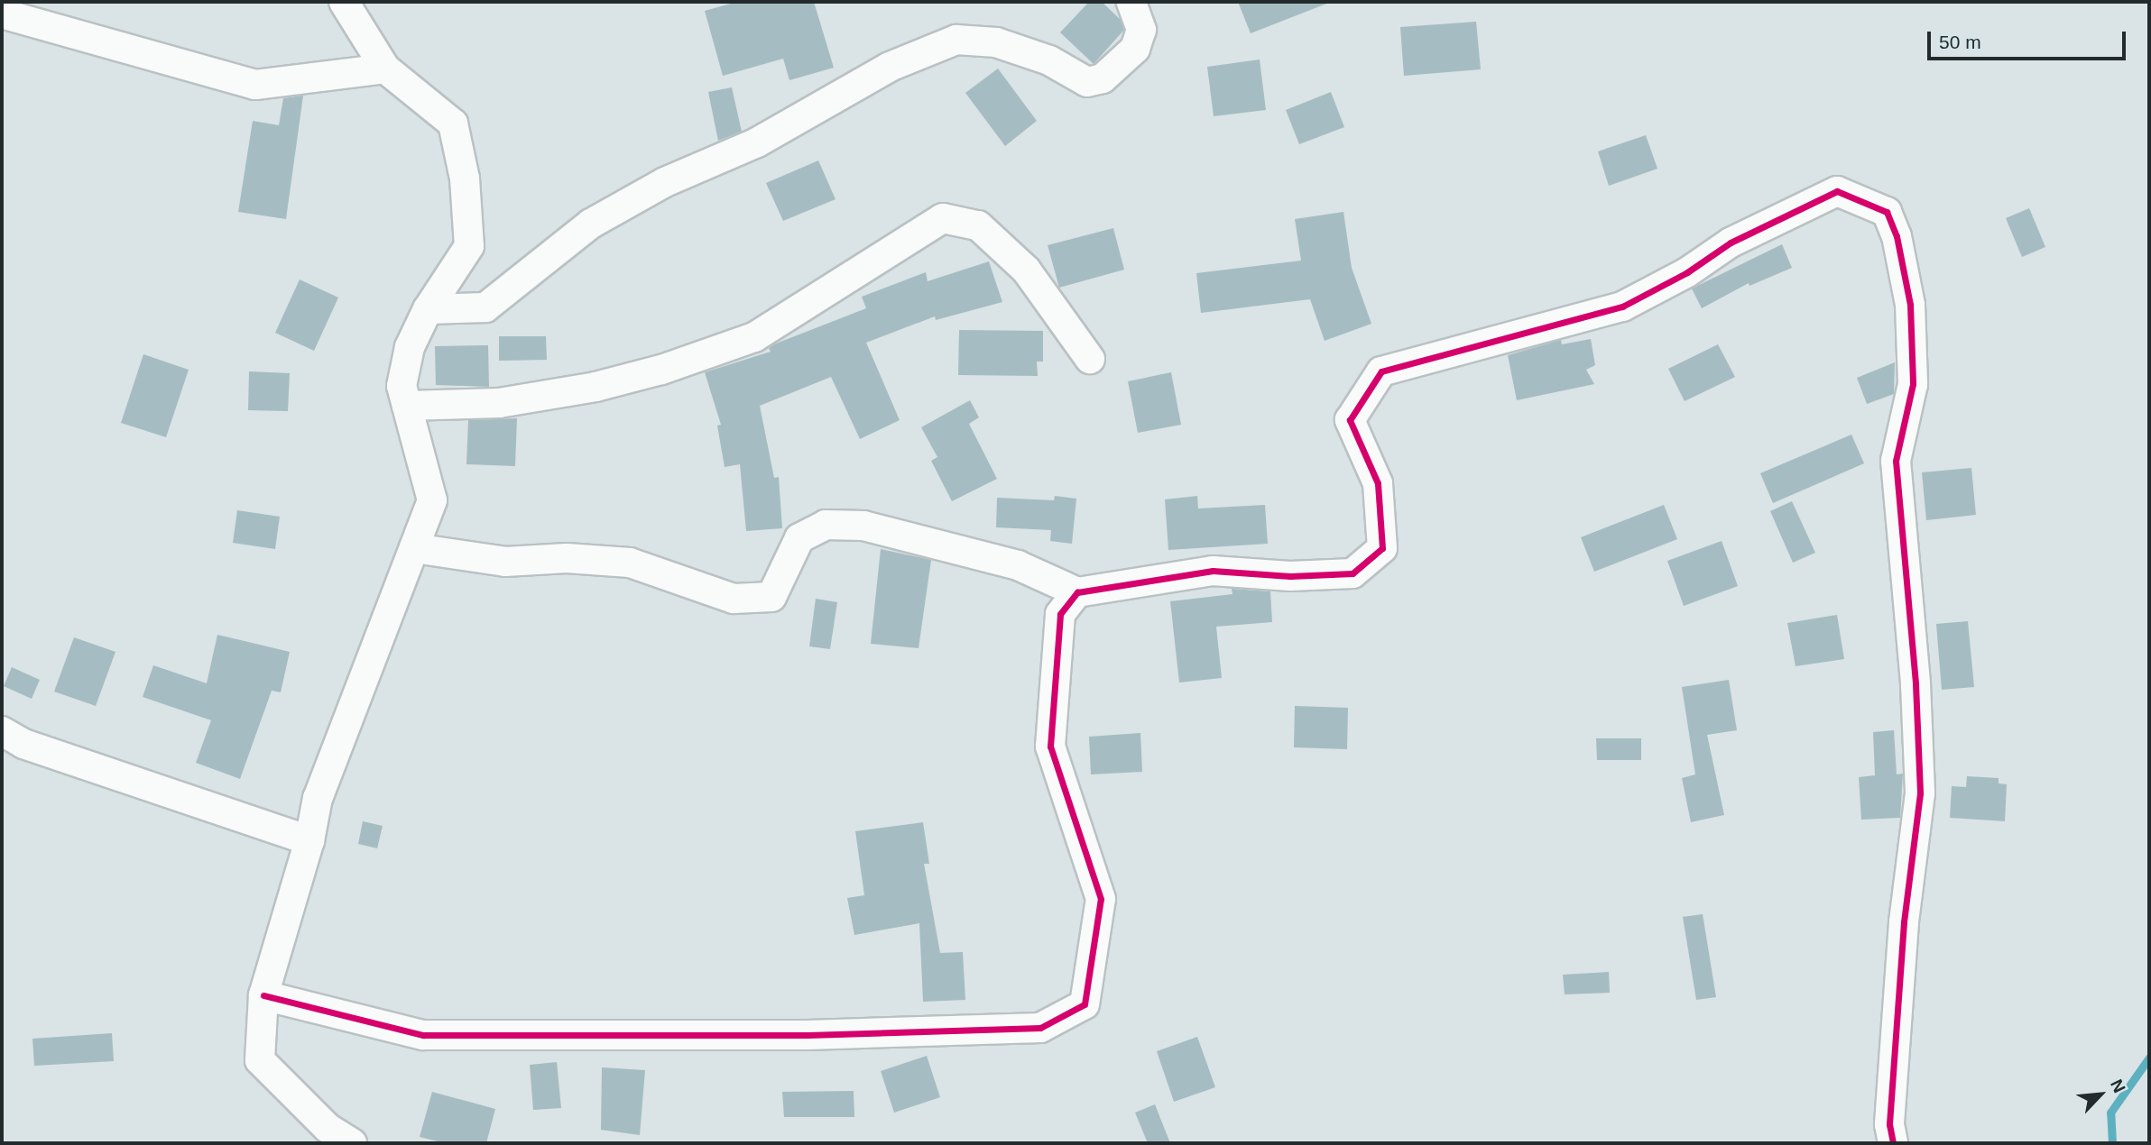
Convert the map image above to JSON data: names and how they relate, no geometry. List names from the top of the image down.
{
  "scale_bar": "50 m",
  "north": "top right"
}
